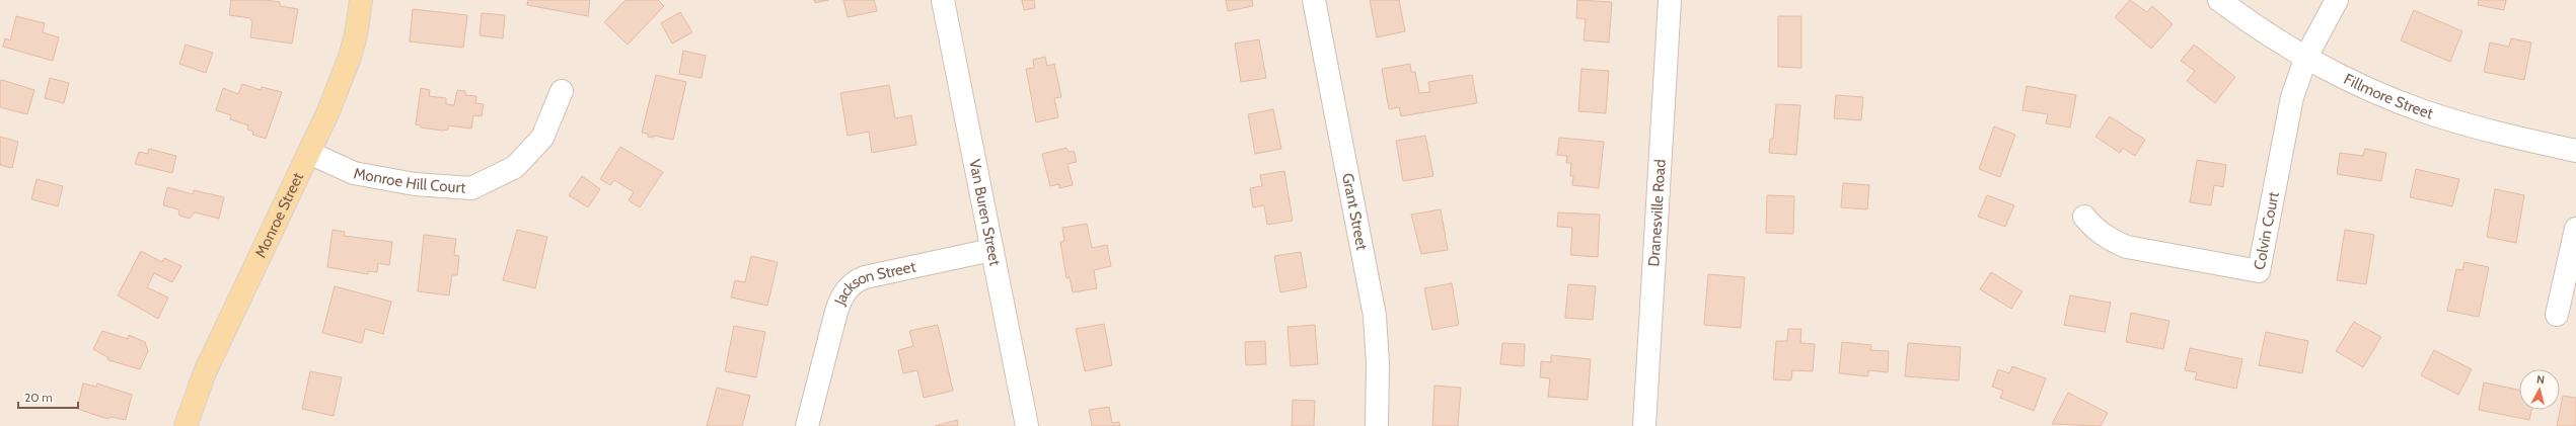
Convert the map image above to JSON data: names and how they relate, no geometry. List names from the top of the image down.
{
  "streets": {
    "main road": ["Monroe Street"],
    "street": [
      "Fillmore Street",
      "Monroe Hill Court",
      "Grant Street",
      "Van Buren Street",
      "Dranesville Road",
      "Colvin Court",
      "Jackson Street"
    ]
  },
  "crossings": [
    ["Fillmore Street", "Colvin Court"],
    ["Monroe Hill Court", "Monroe Street"],
    ["Van Buren Street", "Jackson Street"]
  ],
  "scale_bar": "20 m",
  "north": "top"
}
